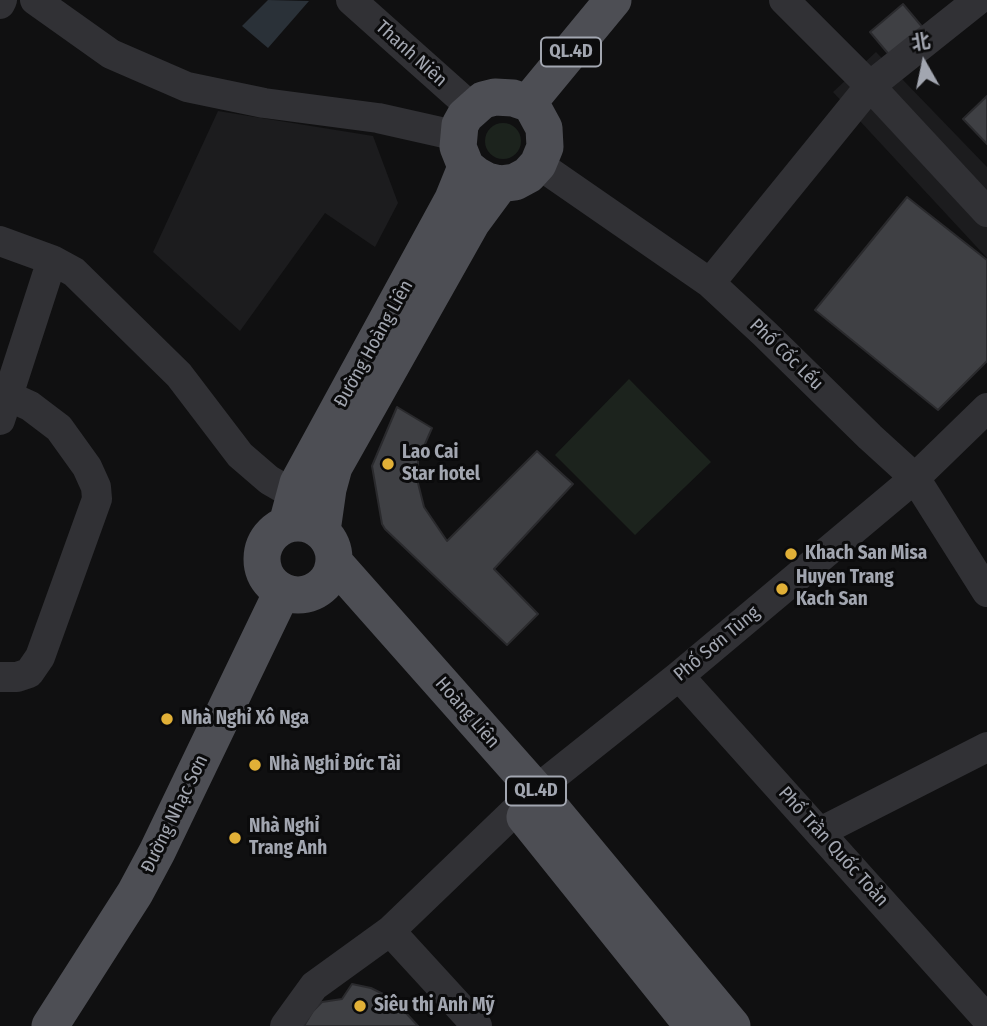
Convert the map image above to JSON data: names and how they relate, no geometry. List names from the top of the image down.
{
  "streets": {
    "main road": [
      "QL.4D",
      "Đường Hoàng Liên",
      "Hoàng Liên",
      "Đường Nhạc Sơn"
    ],
    "street": [
      "Thanh Niên",
      "Phố Cốc Lếu",
      "Phố Sơn Tùng",
      "Phố Trần Quốc Toản"
    ]
  },
  "crossings": [
    ["QL.4D", "Thanh Niên"],
    ["QL.4D", "Đường Hoàng Liên"],
    ["QL.4D", "Phố Cốc Lếu"],
    ["Thanh Niên", "Đường Hoàng Liên"],
    ["Thanh Niên", "Phố Cốc Lếu"],
    ["Đường Hoàng Liên", "Phố Cốc Lếu"],
    ["Đường Hoàng Liên", "Hoàng Liên"],
    ["Đường Hoàng Liên", "Đường Nhạc Sơn"],
    ["Phố Cốc Lếu", "Phố Sơn Tùng"],
    ["Phố Sơn Tùng", "Hoàng Liên"],
    ["Phố Sơn Tùng", "Phố Trần Quốc Toản"],
    ["Hoàng Liên", "Đường Nhạc Sơn"]
  ],
  "places": [
    "Lao Cai Star hotel",
    "Khach San Misa",
    "Huyen Trang Kach San",
    "Nhà Nghỉ Xô Nga",
    "Nhà Nghỉ Đức Tài",
    "Nhà Nghỉ Trang Anh",
    "Siêu thị Anh Mỹ"
  ],
  "north": "top"
}
